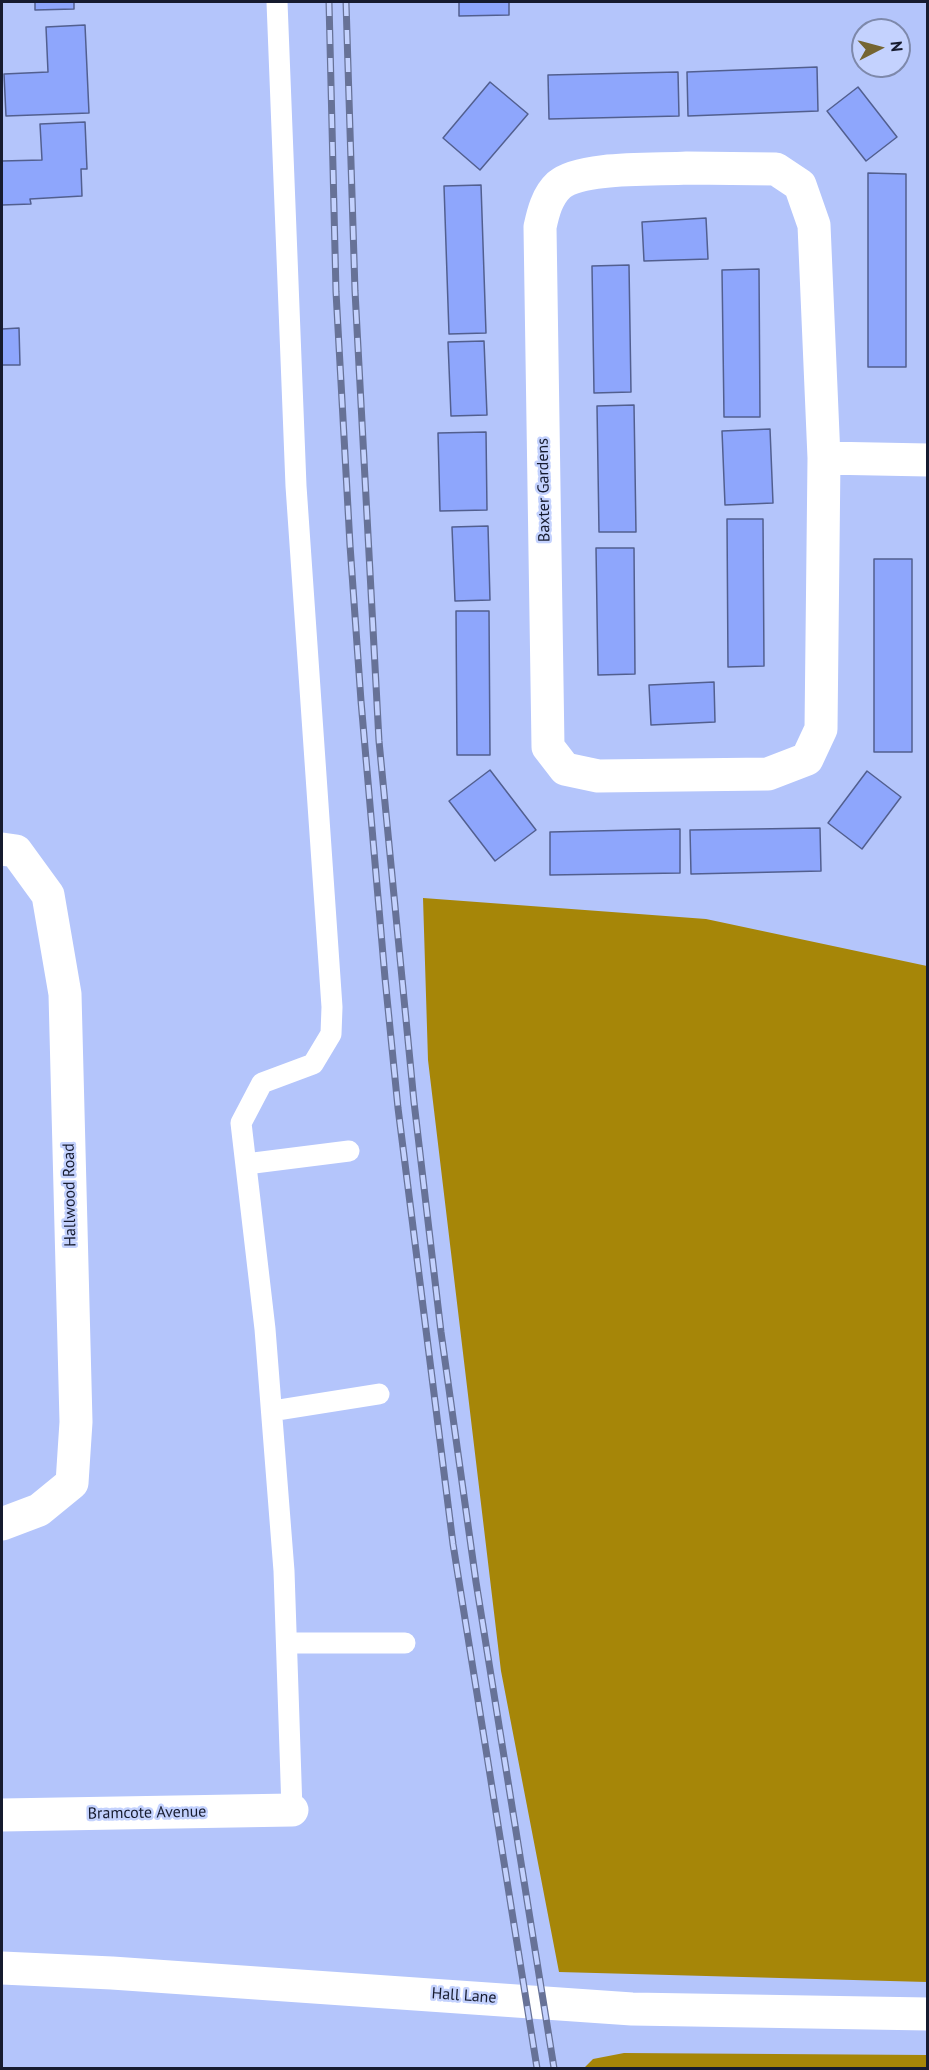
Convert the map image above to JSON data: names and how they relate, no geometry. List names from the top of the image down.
{
  "streets": {
    "street": [
      "Baxter Gardens",
      "Hallwood Road",
      "Bramcote Avenue",
      "Hall Lane"
    ]
  },
  "north": "right"
}
